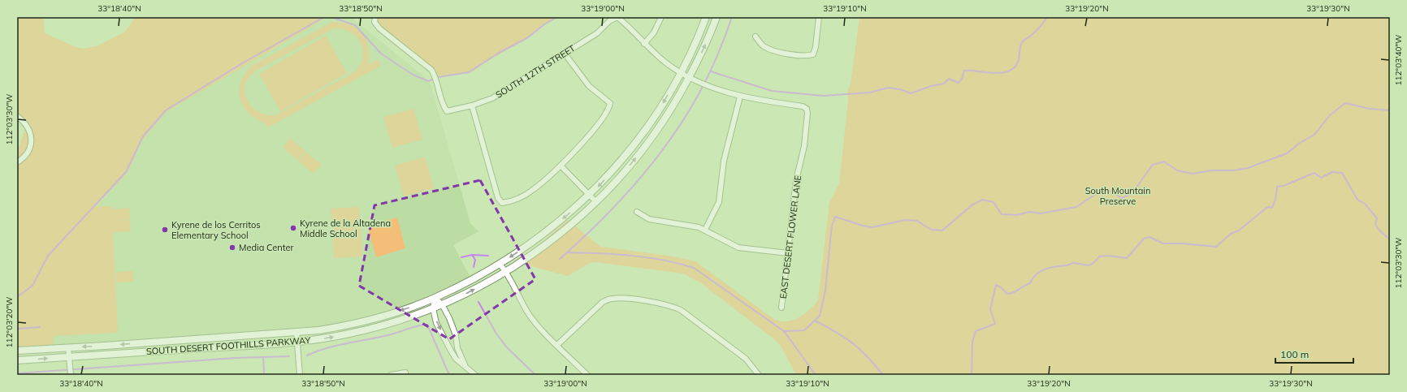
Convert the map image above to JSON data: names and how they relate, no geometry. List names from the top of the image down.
{
  "streets": {
    "street": ["SOUTH 12TH STREET", "EAST DESERT FLOWER LANE", "SOUTH DESERT FOOTHILLS PARKWAY"]
  },
  "parks": ["South Mountain Preserve"],
  "places": ["Kyrene de la Altadena Middle School", "Kyrene de los Cerritos Elementary School", "Media Center"],
  "scale_bar": "100 m",
  "coordinates": [
    "33°18'40\"N",
    "33°18'50\"N",
    "33°19'00\"N",
    "33°19'10\"N",
    "33°19'20\"N",
    "33°19'30\"N",
    "112°03'40\"W",
    "112°03'30\"W",
    "112°03'20\"W"
  ]
}
